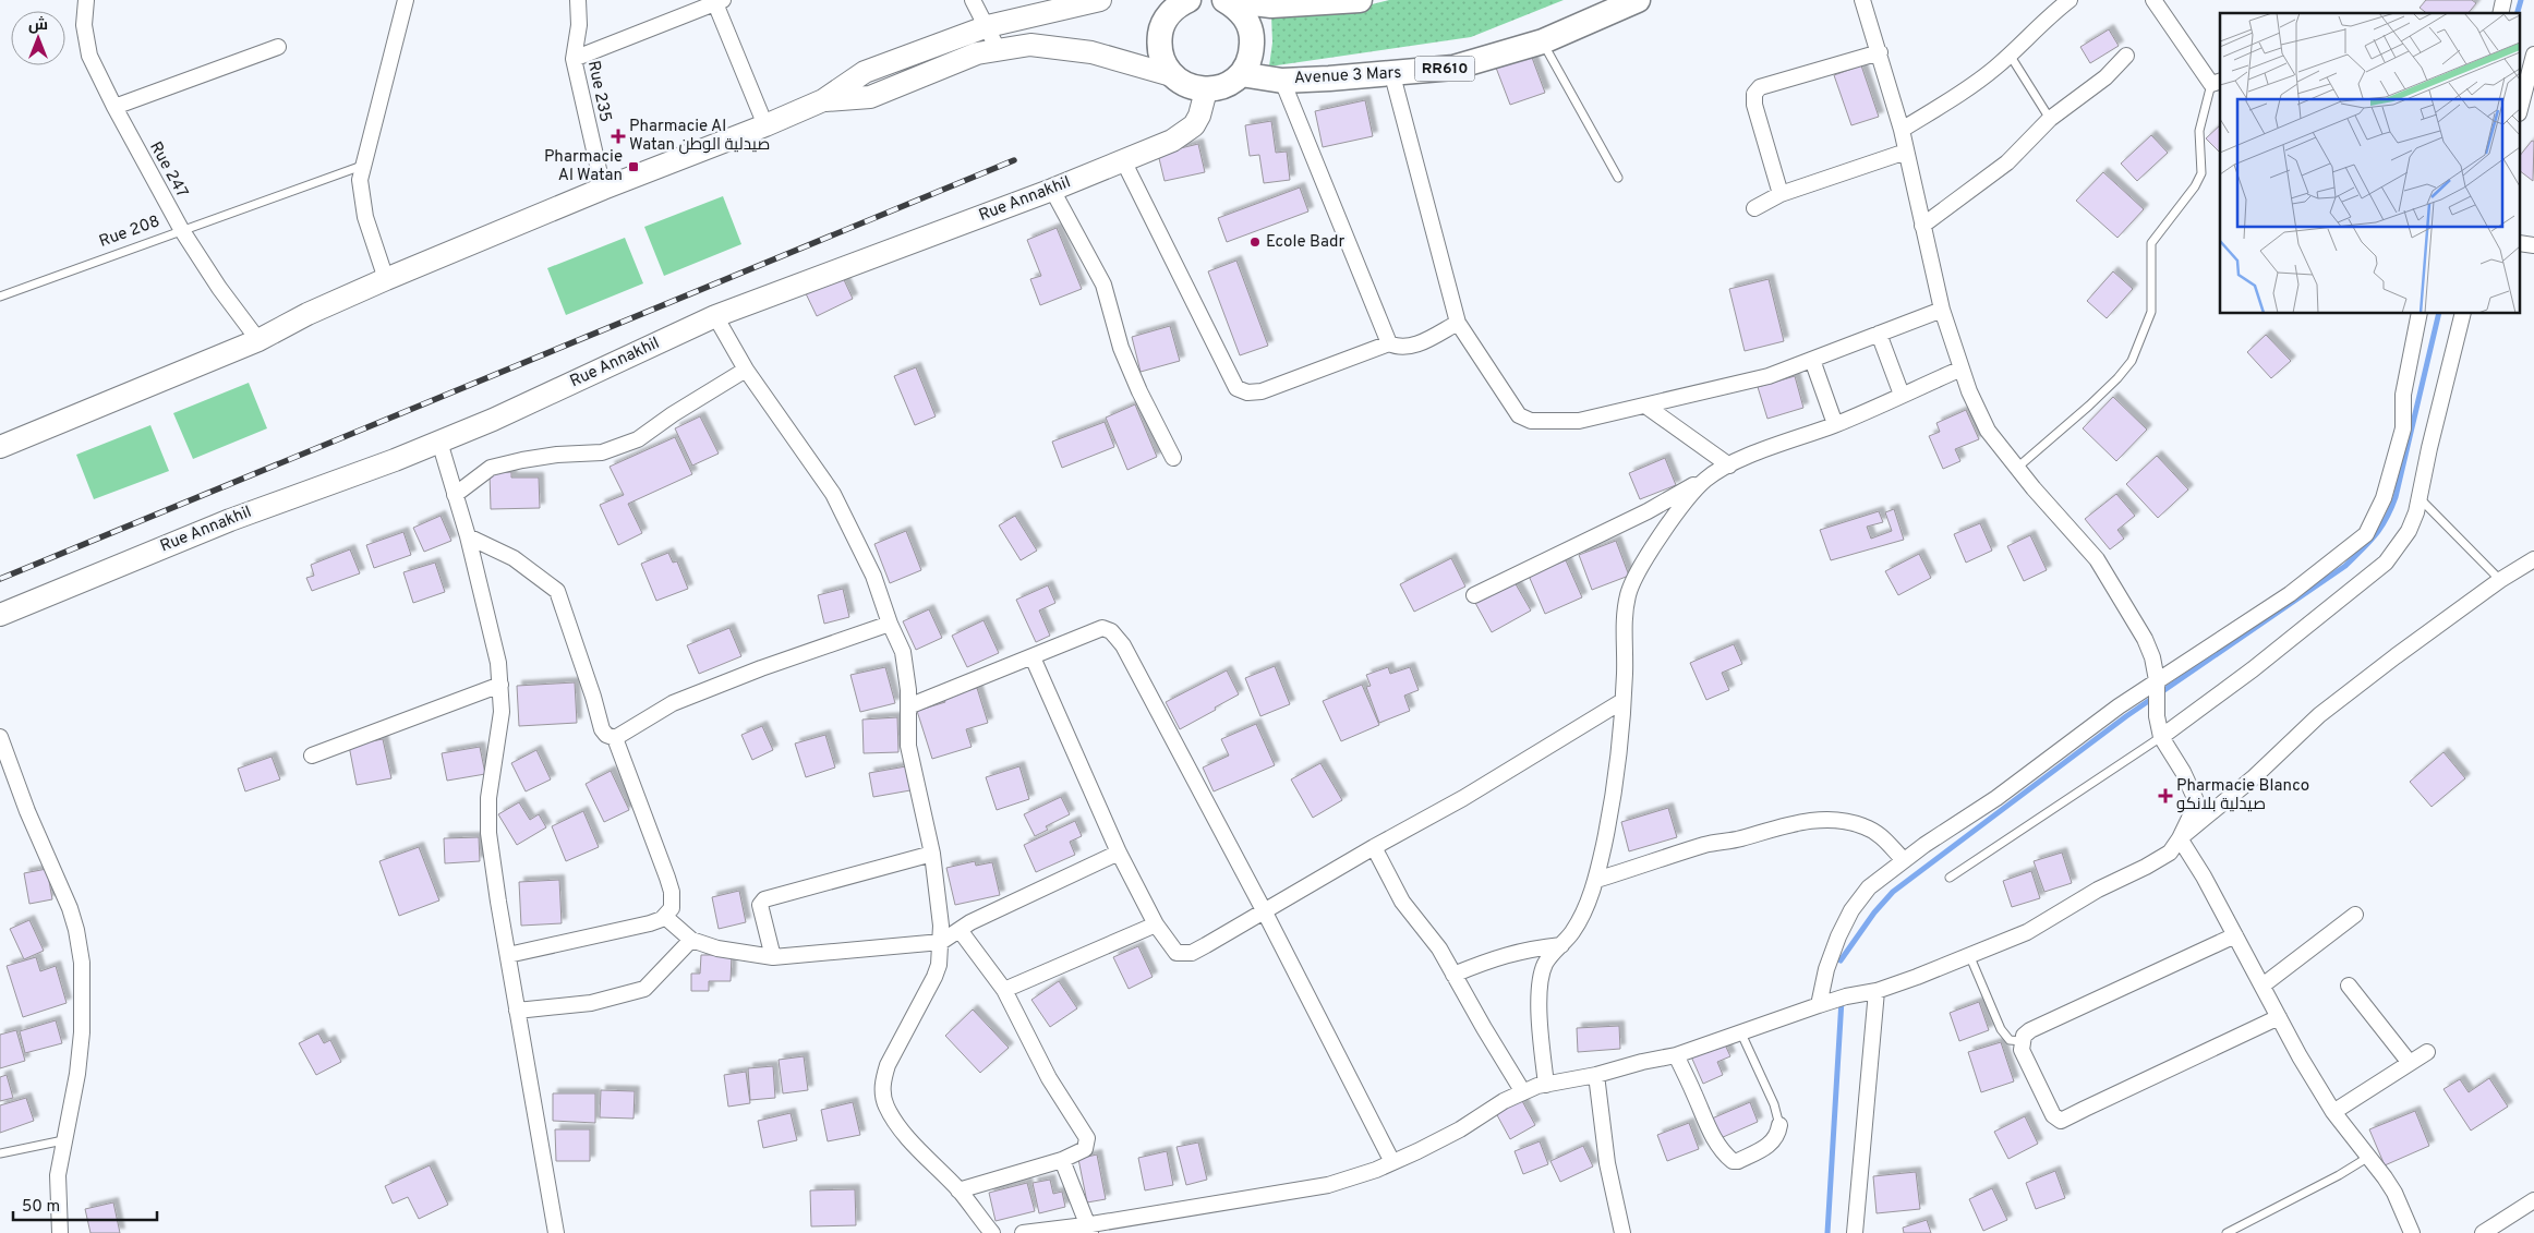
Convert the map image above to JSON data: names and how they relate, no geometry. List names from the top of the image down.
{
  "streets": {
    "main road": ["RR610", "Avenue 3 Mars", "Rue Annakhil"],
    "street": ["Rue 235", "Rue 247"],
    "lane": ["Rue 208"]
  },
  "crossings": [
    ["Rue 247", "Rue 208"]
  ],
  "places": {
    "health": ["Pharmacie Al Watan صيدلية الوطن", "Pharmacie Blanco صيدلية بلانكو"],
    "transit": ["Pharmacie Al Watan"],
    "other": ["Ecole Badr"]
  },
  "scale_bar": "50 m",
  "north": "top"
}
